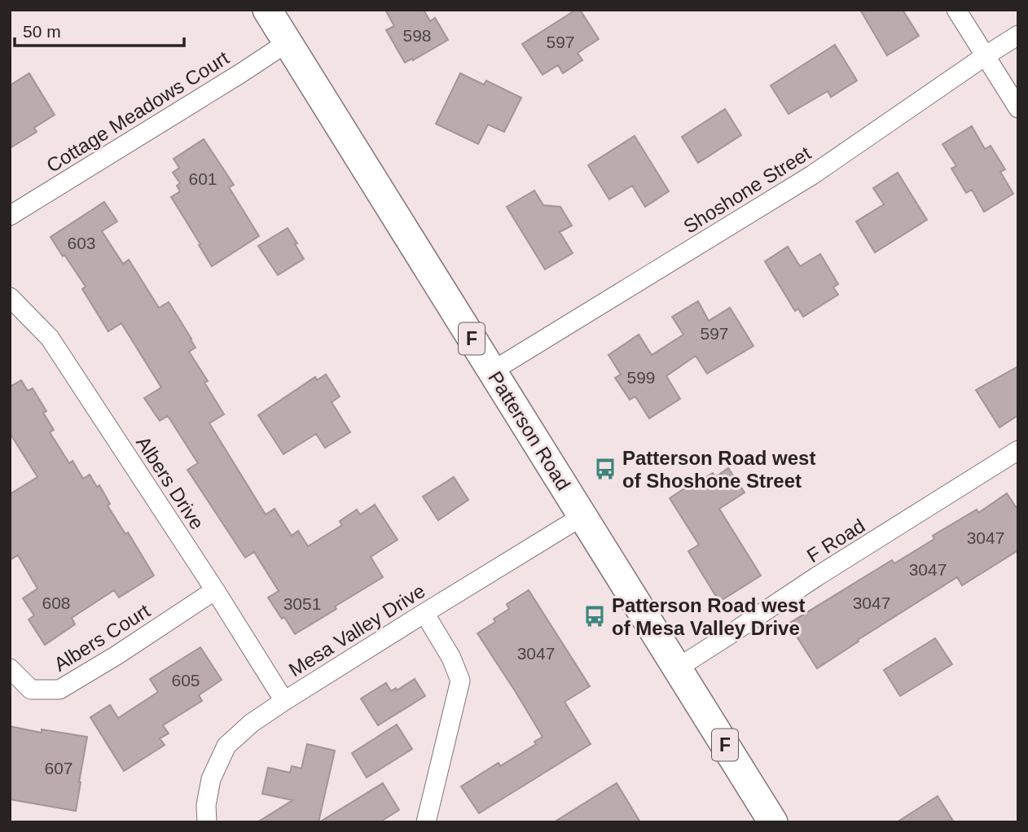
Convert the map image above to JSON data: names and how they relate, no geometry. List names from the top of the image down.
{
  "streets": {
    "main road": ["F", "Patterson Road"],
    "street": [
      "Cottage Meadows Court",
      "Shoshone Street",
      "Albers Drive",
      "F Road",
      "Mesa Valley Drive",
      "Albers Court"
    ]
  },
  "crossings": [
    ["Cottage Meadows Court", "Patterson Road"],
    ["Shoshone Street", "Patterson Road"],
    ["Patterson Road", "F Road"],
    ["Patterson Road", "Mesa Valley Drive"],
    ["Albers Drive", "Mesa Valley Drive"],
    ["Albers Drive", "Albers Court"]
  ],
  "places": {
    "bus stop": ["Patterson Road west of Shoshone Street", "Patterson Road west of Mesa Valley Drive"]
  },
  "house_numbers": [
    "598",
    "597",
    "601",
    "603",
    "597",
    "599",
    "3047",
    "3047",
    "608",
    "3047",
    "3051",
    "3047",
    "605",
    "607"
  ],
  "scale_bar": "50 m"
}
